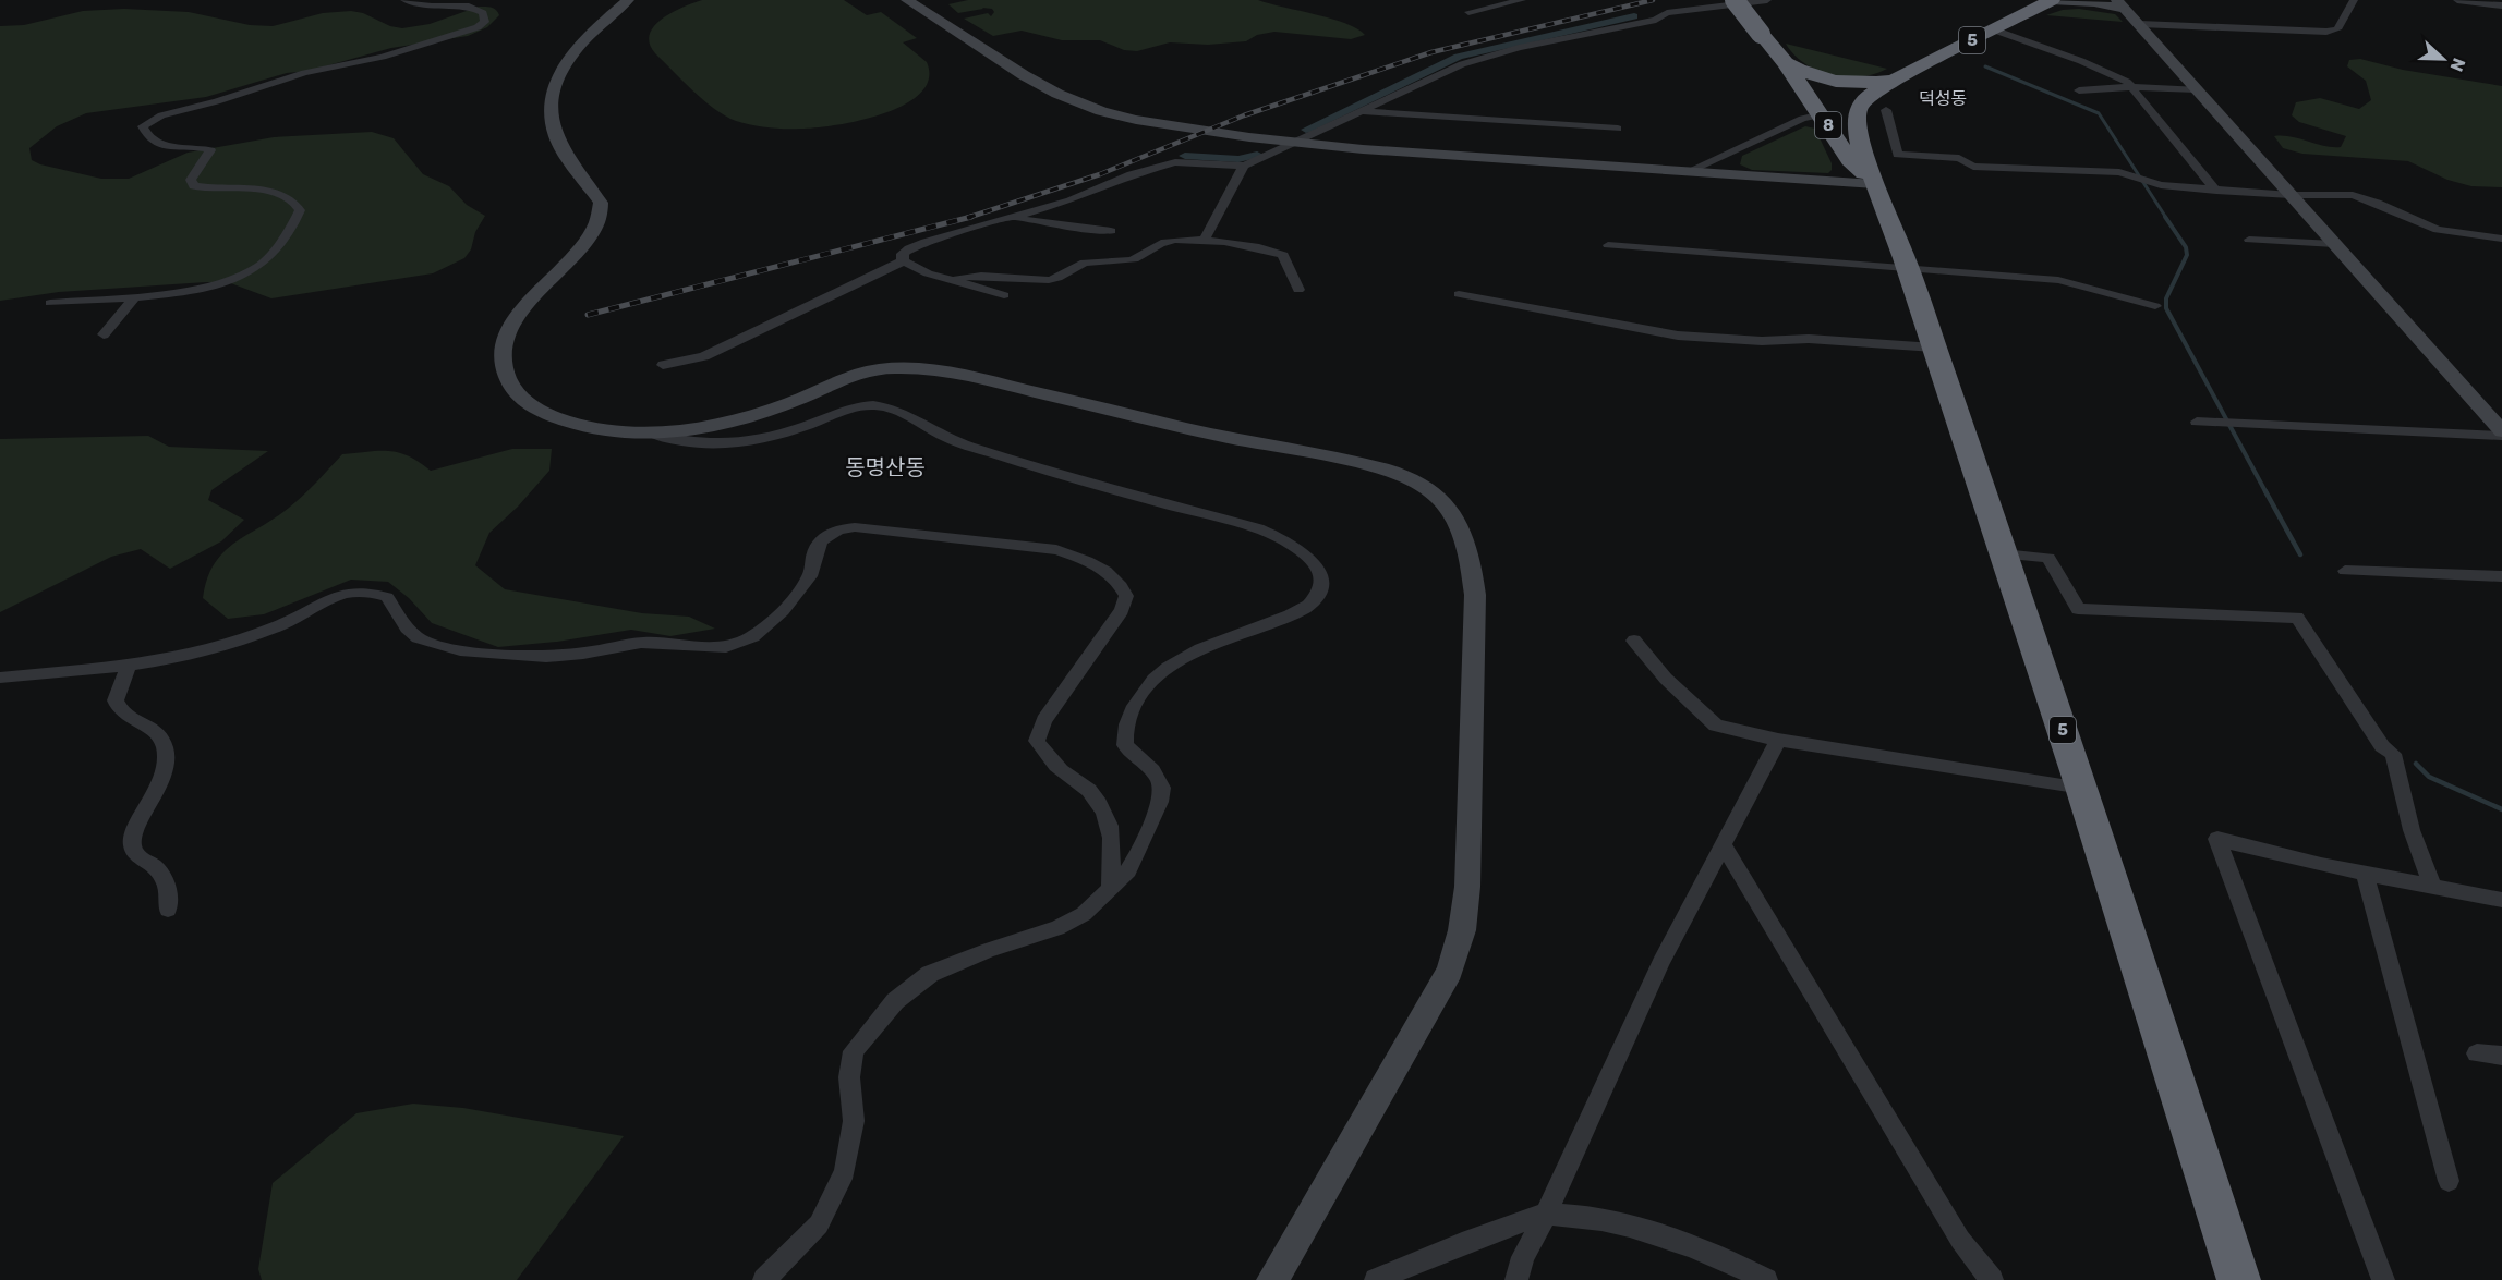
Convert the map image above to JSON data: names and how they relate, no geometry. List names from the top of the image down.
{
  "streets": {
    "highway": ["5", "8"]
  },
  "crossings": [
    ["5", "8"]
  ],
  "districts": ["덕성동", "동명산동"],
  "north": "right"
}
